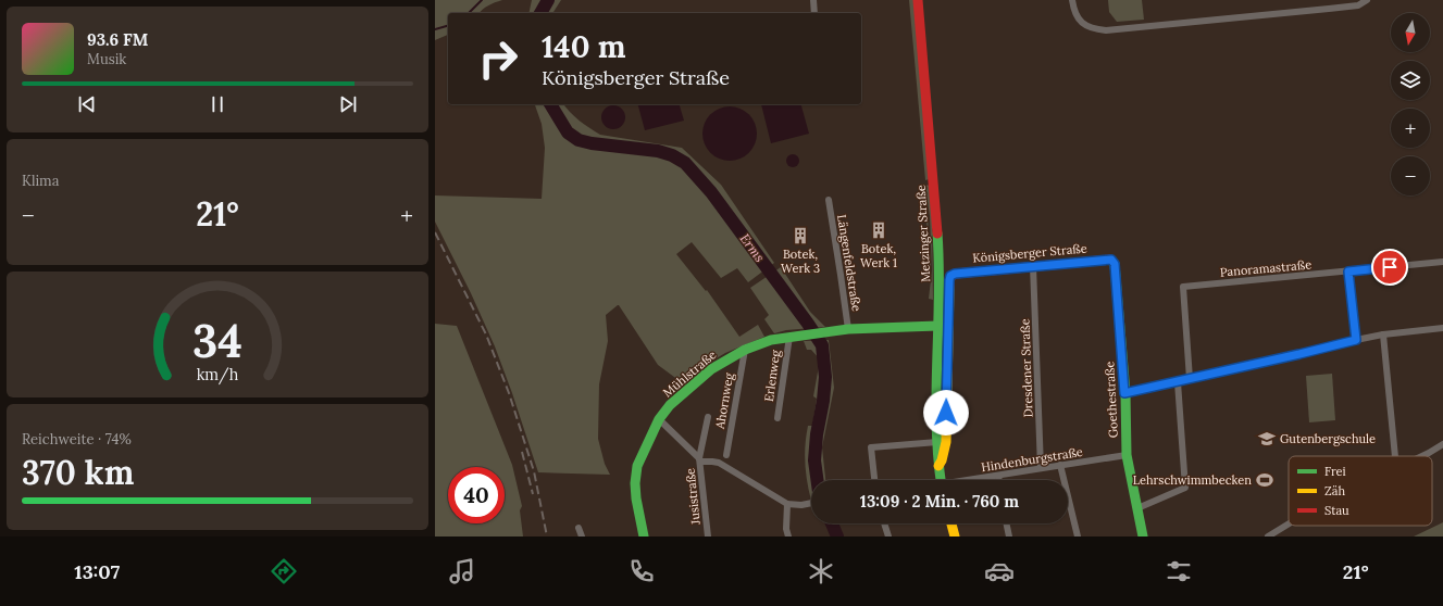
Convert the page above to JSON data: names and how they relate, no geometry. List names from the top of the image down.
{
  "streets": {
    "street": [
      "Metzinger Straße",
      "Königsberger Straße",
      "Längenfeldstraße",
      "Panoramastraße",
      "Dresdener Straße",
      "Mühlstraße",
      "Erlenweg",
      "Goethestraße",
      "Ahornweg",
      "Hindenburgstraße",
      "Jusistraße"
    ]
  },
  "crossings": [
    ["Metzinger Straße", "Königsberger Straße"],
    ["Metzinger Straße", "Mühlstraße"],
    ["Königsberger Straße", "Dresdener Straße"],
    ["Königsberger Straße", "Goethestraße"],
    ["Längenfeldstraße", "Mühlstraße"],
    ["Dresdener Straße", "Hindenburgstraße"],
    ["Mühlstraße", "Erlenweg"],
    ["Mühlstraße", "Ahornweg"],
    ["Mühlstraße", "Jusistraße"],
    ["Goethestraße", "Hindenburgstraße"]
  ],
  "water": ["Erms"],
  "places": {
    "building": ["Botek, Werk 1", "Botek, Werk 3"],
    "school or university": ["Gutenbergschule"],
    "sports": ["Lehrschwimmbecken"]
  },
  "legend": ["Frei", "Zäh", "Stau"],
  "north": "bottom",
  "page": {
    "map_buttons": ["+", "−"],
    "turn": ["140 m", "Königsberger Straße"],
    "song": ["93.6 FM", "Musik"],
    "tile": [
      "Klima",
      ["Reichweite · 74%", "370 km"]
    ],
    "heat": ["−", "21°", "+"],
    "limit": "40",
    "trip": "13:09 · 2 Min. · 760 m",
    "tabs": ["13:07", "21°"],
    "gauge": ["34", "km/h"]
  }
}
